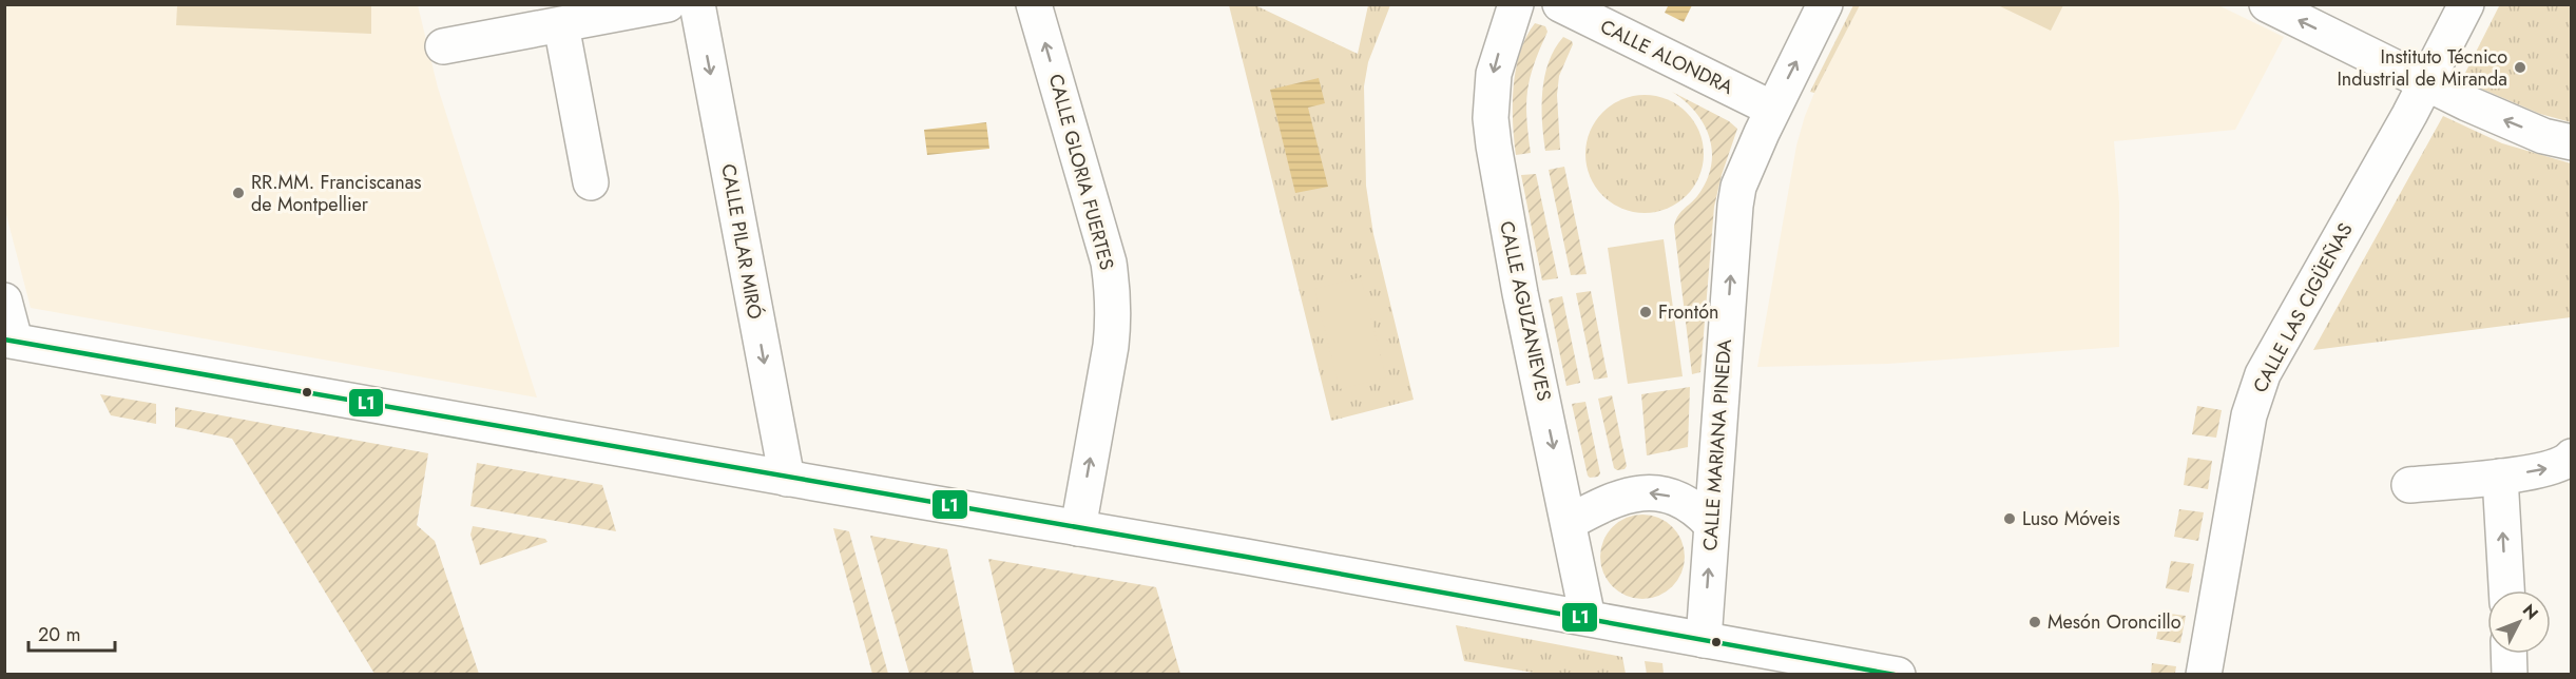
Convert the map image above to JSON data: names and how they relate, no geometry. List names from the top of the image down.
{
  "streets": {
    "street": [
      "CALLE ALONDRA",
      "CALLE GLORIA FUERTES",
      "CALLE PILAR MIRÓ",
      "CALLE LAS CIGÜEÑAS",
      "CALLE AGUZANIEVES",
      "CALLE MARIANA PINEDA"
    ]
  },
  "crossings": [
    ["CALLE ALONDRA", "CALLE MARIANA PINEDA"]
  ],
  "one_way": ["CALLE GLORIA FUERTES", "CALLE AGUZANIEVES", "CALLE MARIANA PINEDA"],
  "places": [
    "Instituto Técnico Industrial de Miranda",
    "RR.MM. Franciscanas de Montpellier",
    "Frontón",
    "Luso Móveis",
    "Mesón Oroncillo"
  ],
  "lines": ["transit line L1"],
  "scale_bar": "20 m",
  "north": "top right"
}
